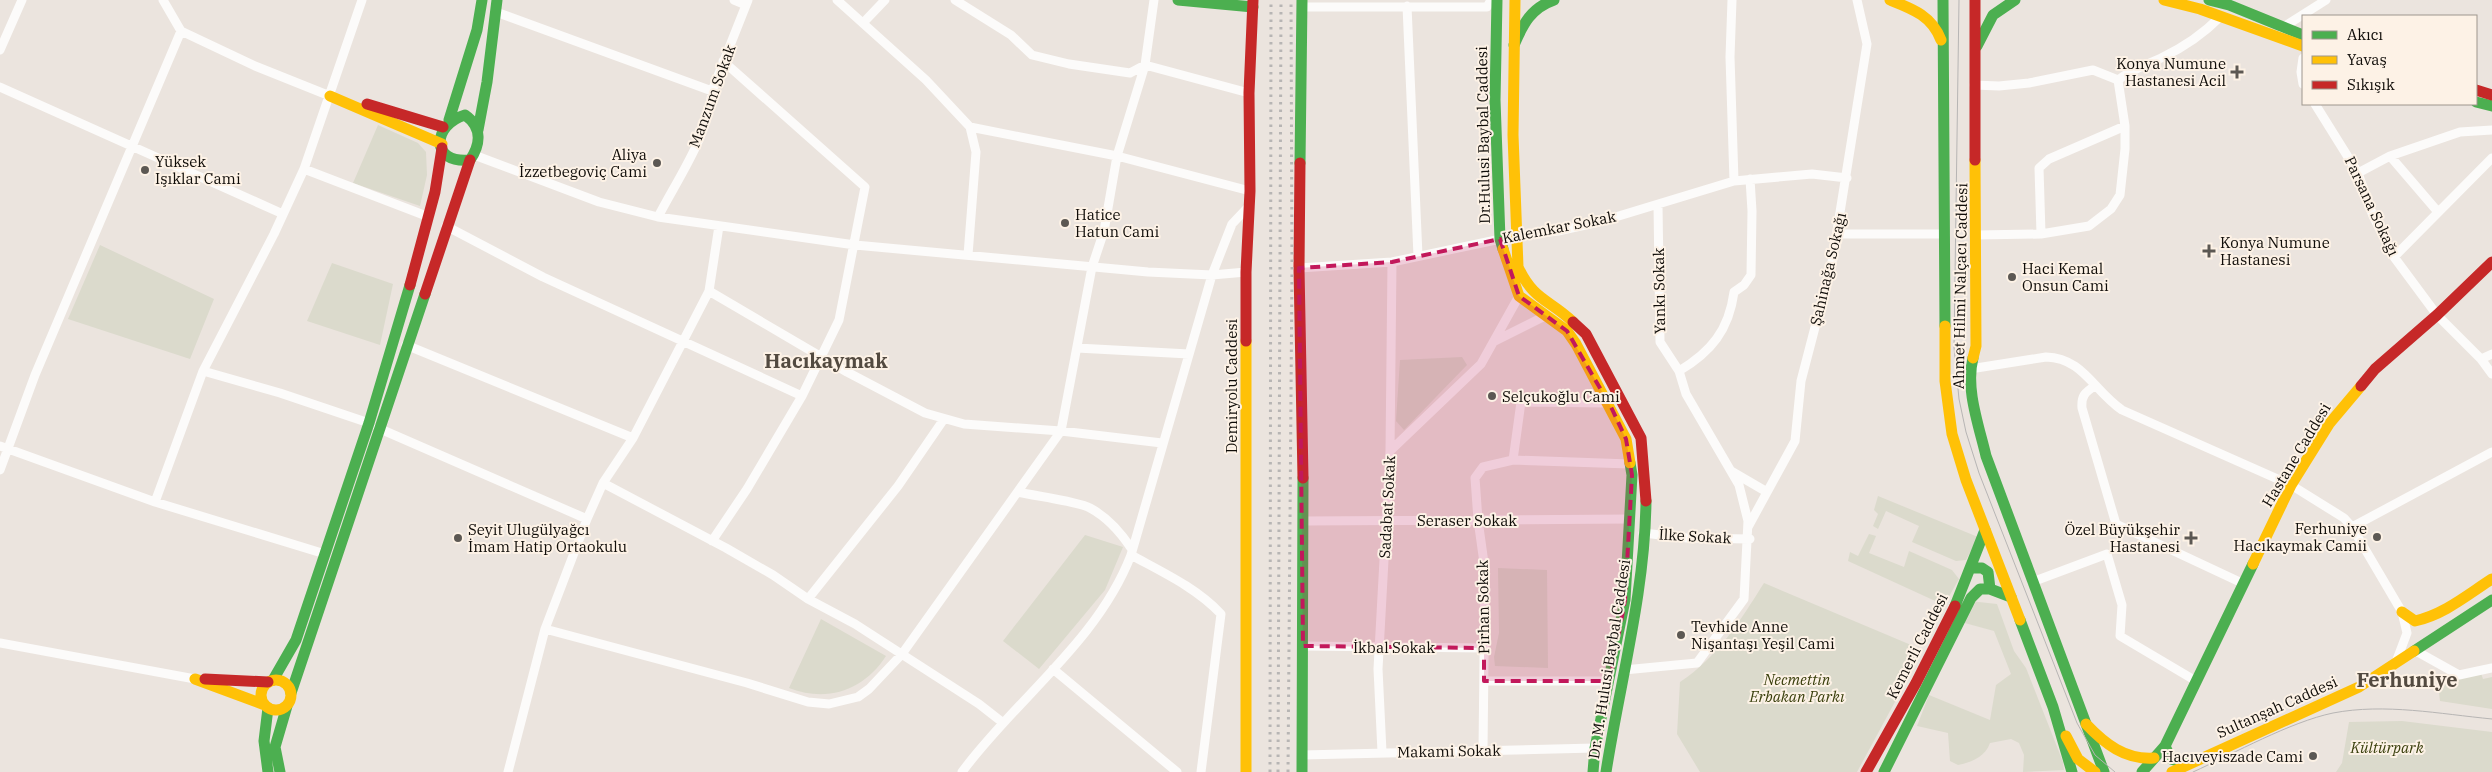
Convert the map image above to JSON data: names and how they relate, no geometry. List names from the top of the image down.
{
  "streets": {
    "street": [
      "Manzum Sokak",
      "Dr.Hulusi Baybal Caddesi",
      "Parsana Sokağı",
      "Kalemkar Sokak",
      "Şahinağa Sokağı",
      "Ahmet Hilmi Nalçacı Caddesi",
      "Yankı Sokak",
      "Demiryolu Caddesi",
      "Hastane Caddesi",
      "Sadabat Sokak",
      "Seraser Sokak",
      "İlke Sokak",
      "Pirhan Sokak",
      "Kemerli Caddesi",
      "İkbal Sokak",
      "Dr. M. Hulusi Baybal Caddesi",
      "Sultanşah Caddesi",
      "Makami Sokak"
    ]
  },
  "crossings": [
    ["Dr.Hulusi Baybal Caddesi", "Kalemkar Sokak"],
    ["Dr.Hulusi Baybal Caddesi", "Dr. M. Hulusi Baybal Caddesi"],
    ["Parsana Sokağı", "Hastane Caddesi"],
    ["Kalemkar Sokak", "Şahinağa Sokağı"],
    ["Kalemkar Sokak", "Yankı Sokak"],
    ["Kalemkar Sokak", "Sadabat Sokak"],
    ["Şahinağa Sokağı", "Yankı Sokak"],
    ["Ahmet Hilmi Nalçacı Caddesi", "Kemerli Caddesi"],
    ["Sadabat Sokak", "Seraser Sokak"],
    ["Sadabat Sokak", "İkbal Sokak"],
    ["Sadabat Sokak", "Makami Sokak"],
    ["Seraser Sokak", "Pirhan Sokak"],
    ["Seraser Sokak", "Dr. M. Hulusi Baybal Caddesi"],
    ["İlke Sokak", "Dr. M. Hulusi Baybal Caddesi"],
    ["Pirhan Sokak", "İkbal Sokak"],
    ["Pirhan Sokak", "Dr. M. Hulusi Baybal Caddesi"],
    ["Pirhan Sokak", "Makami Sokak"],
    ["Dr. M. Hulusi Baybal Caddesi", "Makami Sokak"]
  ],
  "districts": ["Hacıkaymak", "Ferhuniye"],
  "parks": ["Necmettin Erbakan Parkı", "Kültürpark"],
  "places": {
    "health": ["Konya Numune Hastanesi Acil", "Konya Numune Hastanesi", "Özel Büyükşehir Hastanesi"],
    "other": [
      "Aliya İzzetbegoviç Cami",
      "Yüksek Işıklar Cami",
      "Hatice Hatun Cami",
      "Haci Kemal Onsun Cami",
      "Selçukoğlu Cami",
      "Ferhuniye Hacıkaymak Camii",
      "Seyit Ulugülyağcı İmam Hatip Ortaokulu",
      "Tevhide Anne Nişantaşı Yeşil Cami",
      "Hacıveyiszade Cami"
    ]
  },
  "legend": ["Akıcı", "Yavaş", "Sıkışık"]
}
